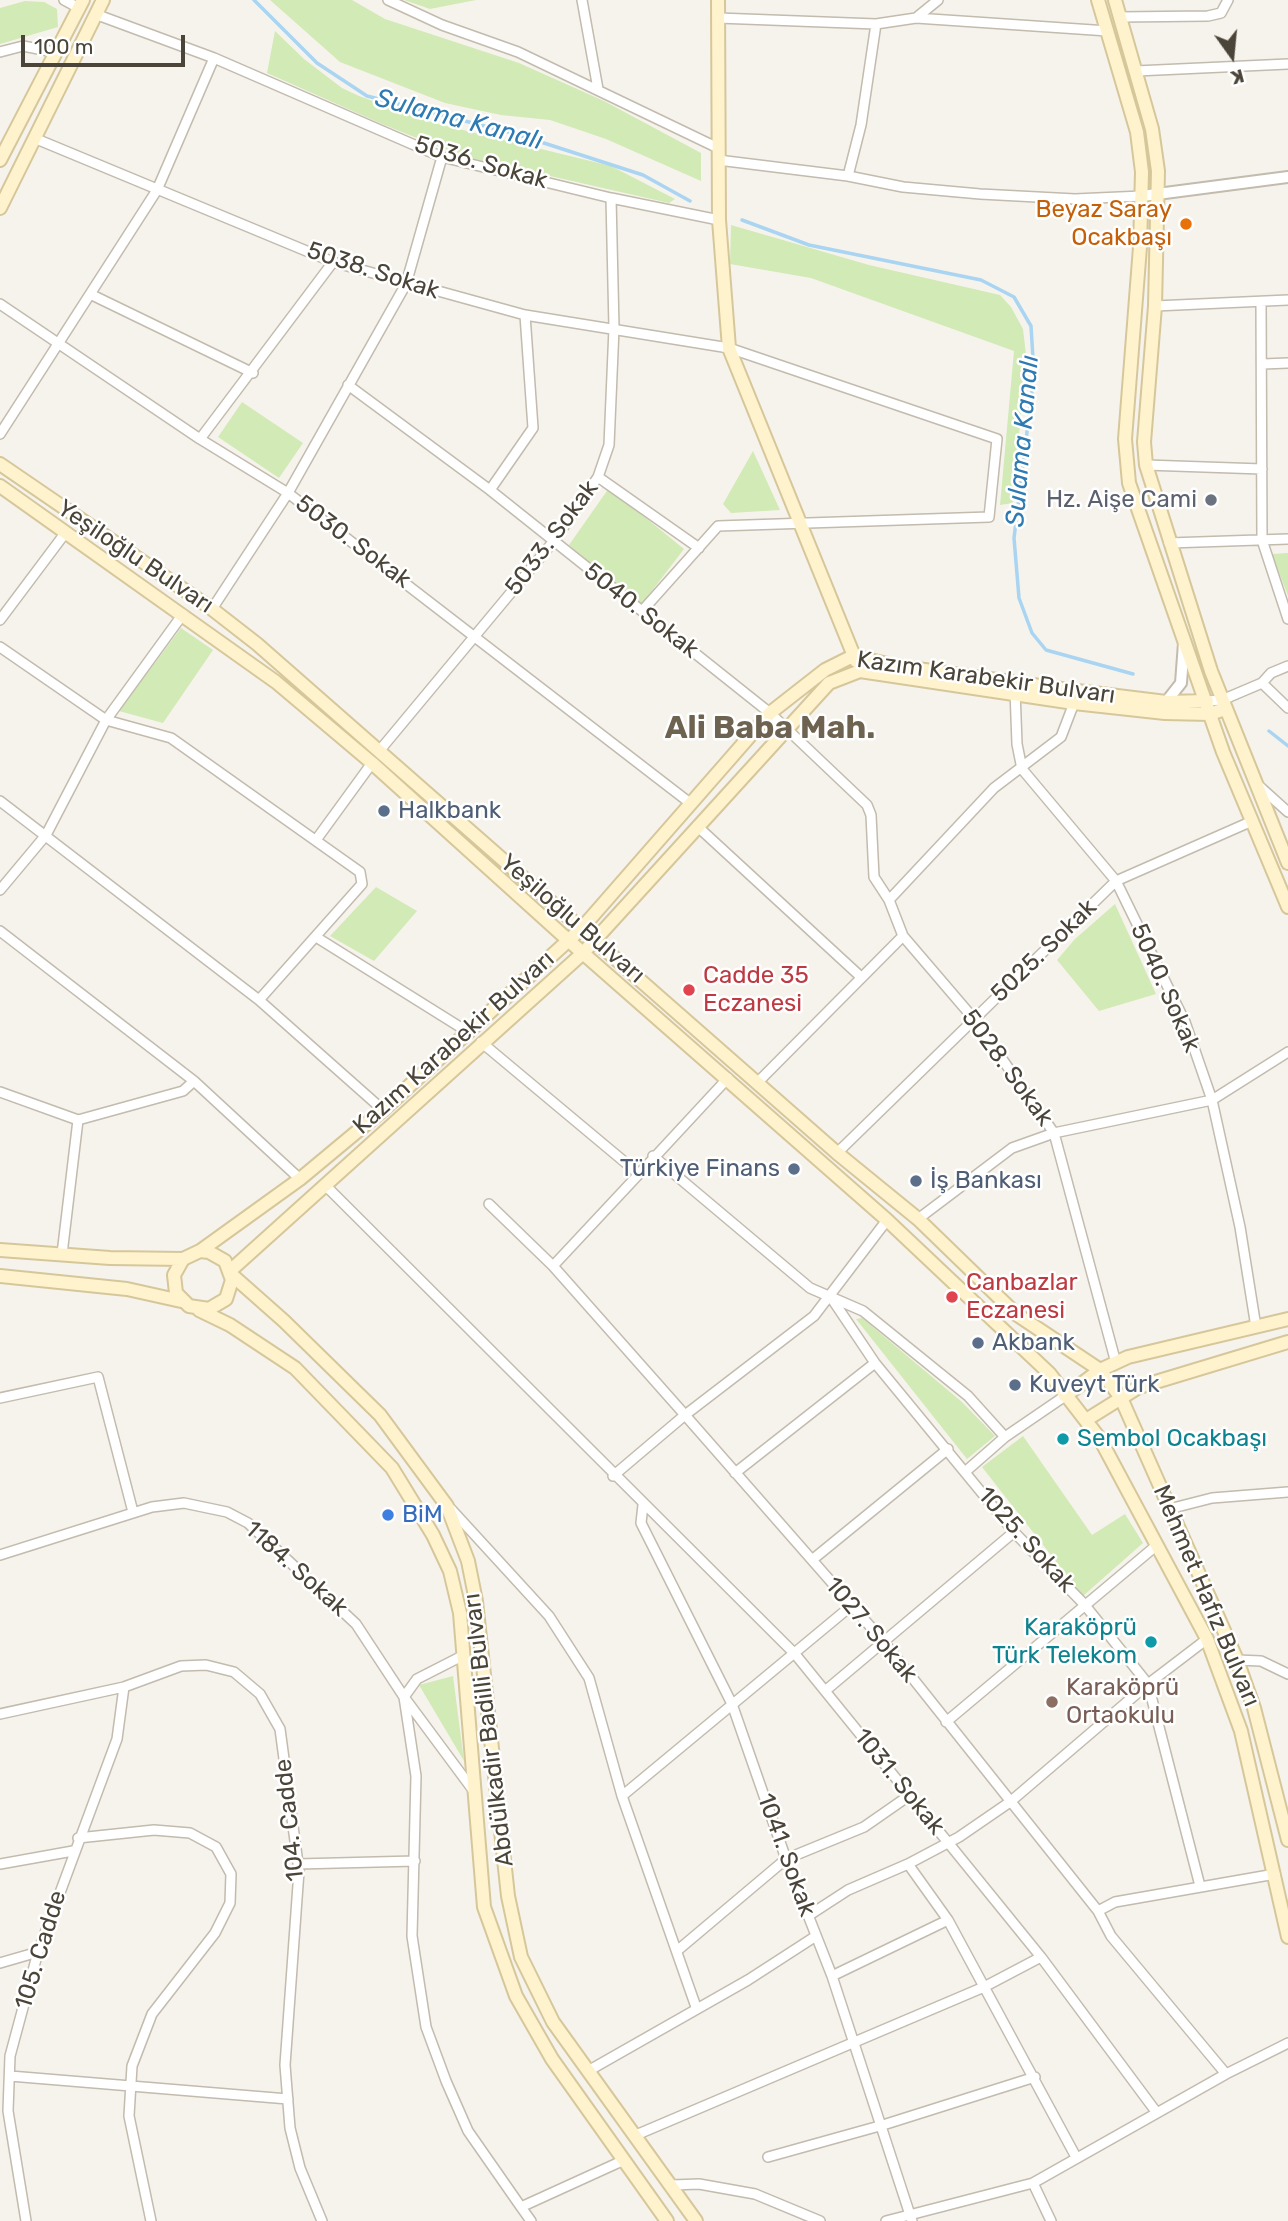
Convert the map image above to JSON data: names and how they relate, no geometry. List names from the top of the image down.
{
  "streets": {
    "main road": [
      "Yeşiloğlu Bulvarı",
      "Kazım Karabekir Bulvarı",
      "Mehmet Hafız Bulvarı",
      "Abdülkadir Badilli Bulvarı"
    ],
    "street": [
      "5036. Sokak",
      "5038. Sokak",
      "5033. Sokak",
      "5030. Sokak",
      "5040. Sokak",
      "5025. Sokak",
      "5028. Sokak",
      "1025. Sokak",
      "1184. Sokak",
      "1027. Sokak",
      "1031. Sokak",
      "104. Cadde",
      "1041. Sokak",
      "105. Cadde"
    ]
  },
  "crossings": [
    ["5036. Sokak", "5033. Sokak"],
    ["5038. Sokak", "5033. Sokak"],
    ["5033. Sokak", "5030. Sokak"],
    ["5033. Sokak", "Yeşiloğlu Bulvarı"],
    ["5033. Sokak", "5040. Sokak"],
    ["5030. Sokak", "Kazım Karabekir Bulvarı"],
    ["Yeşiloğlu Bulvarı", "Kazım Karabekir Bulvarı"],
    ["Yeşiloğlu Bulvarı", "5025. Sokak"],
    ["Yeşiloğlu Bulvarı", "Mehmet Hafız Bulvarı"],
    ["5040. Sokak", "Kazım Karabekir Bulvarı"],
    ["5040. Sokak", "5025. Sokak"],
    ["5040. Sokak", "5028. Sokak"],
    ["Kazım Karabekir Bulvarı", "Abdülkadir Badilli Bulvarı"],
    ["Kazım Karabekir Bulvarı", "1031. Sokak"],
    ["5025. Sokak", "5028. Sokak"],
    ["1184. Sokak", "Abdülkadir Badilli Bulvarı"],
    ["1031. Sokak", "1041. Sokak"],
    ["104. Cadde", "105. Cadde"]
  ],
  "districts": ["Ali Baba Mah."],
  "water": ["Sulama Kanalı"],
  "places": [
    "Beyaz Saray Ocakbaşı",
    "Hz. Aişe Cami",
    "Halkbank",
    "Cadde 35 Eczanesi",
    "Türkiye Finans",
    "İş Bankası",
    "Canbazlar Eczanesi",
    "Akbank",
    "Kuveyt Türk",
    "Sembol Ocakbaşı",
    "BiM",
    "Karaköprü Türk Telekom",
    "Karaköprü Ortaokulu"
  ],
  "scale_bar": "100 m",
  "north": "bottom"
}
